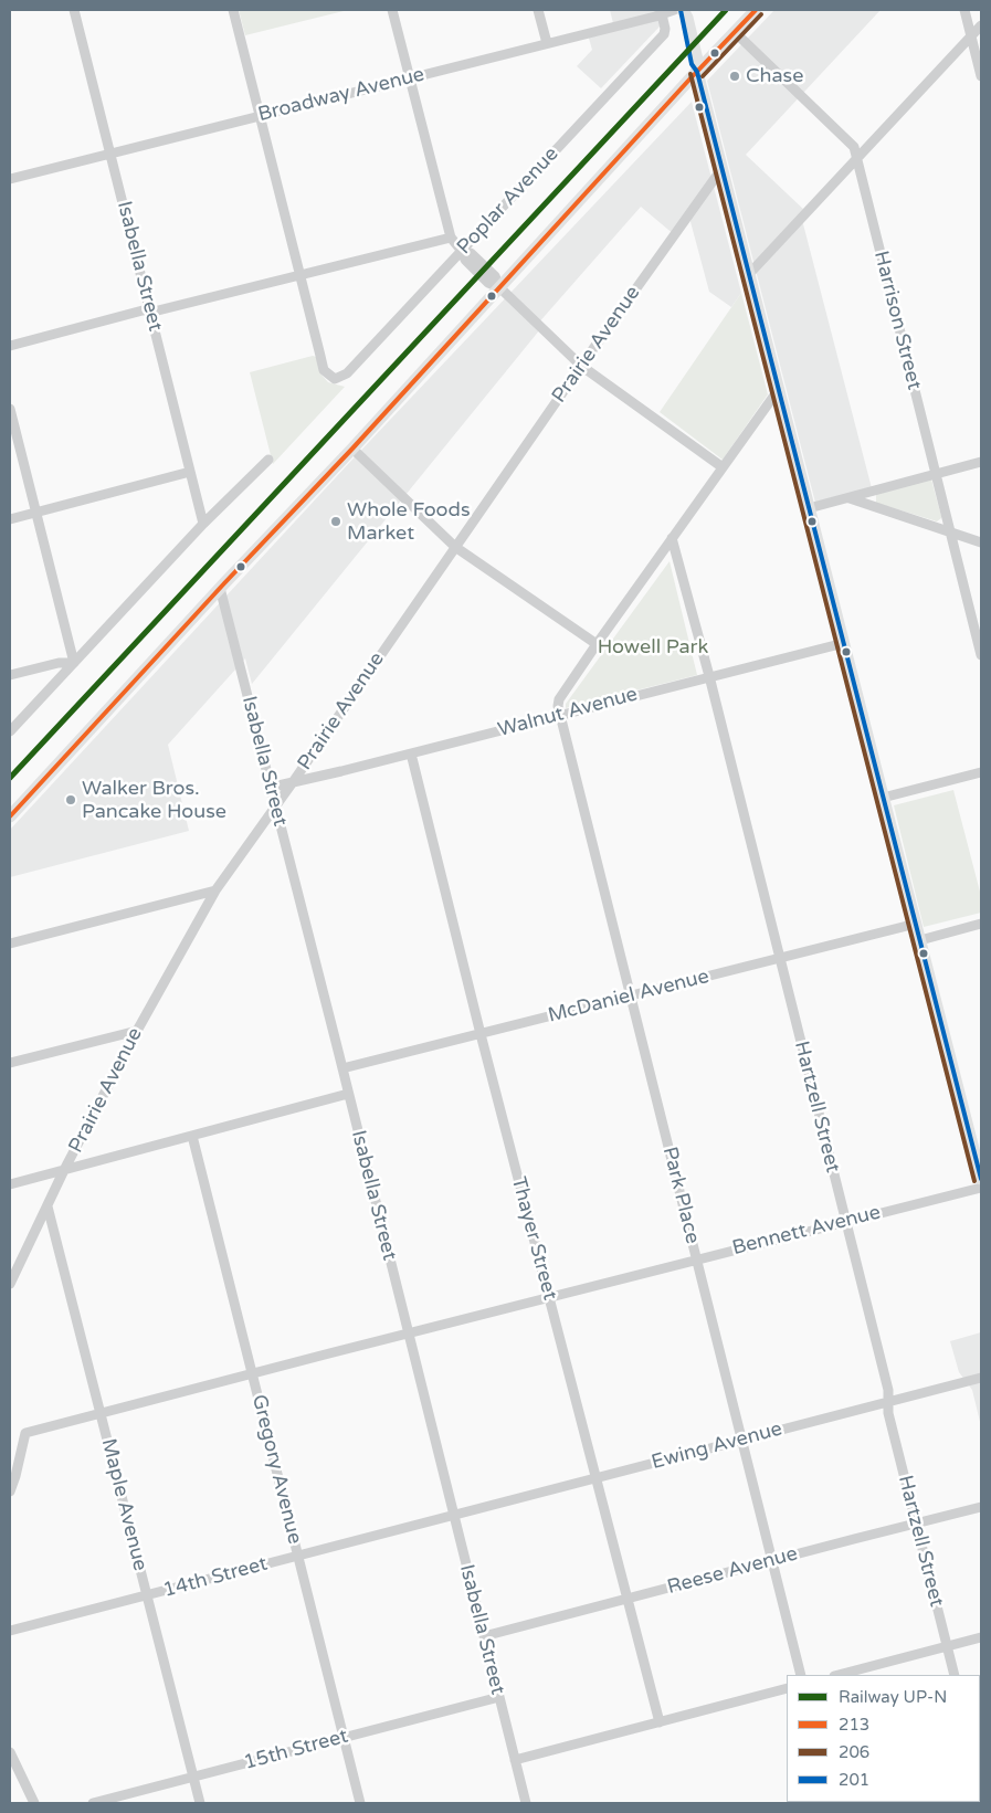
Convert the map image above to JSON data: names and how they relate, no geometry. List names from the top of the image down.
{
  "streets": {
    "street": [
      "Broadway Avenue",
      "Poplar Avenue",
      "Isabella Street",
      "Harrison Street",
      "Prairie Avenue",
      "Walnut Avenue",
      "McDaniel Avenue",
      "Hartzell Street",
      "Park Place",
      "Bennett Avenue",
      "Thayer Street",
      "Ewing Avenue",
      "Gregory Avenue",
      "Maple Avenue",
      "Reese Avenue",
      "14th Street",
      "15th Street"
    ]
  },
  "crossings": [
    ["Broadway Avenue", "Poplar Avenue"],
    ["Broadway Avenue", "Isabella Street"],
    ["Isabella Street", "Prairie Avenue"],
    ["Isabella Street", "Walnut Avenue"],
    ["Isabella Street", "McDaniel Avenue"],
    ["Isabella Street", "Bennett Avenue"],
    ["Isabella Street", "Ewing Avenue"],
    ["Isabella Street", "Reese Avenue"],
    ["Isabella Street", "14th Street"],
    ["Isabella Street", "15th Street"],
    ["Prairie Avenue", "Walnut Avenue"],
    ["Prairie Avenue", "Maple Avenue"],
    ["Walnut Avenue", "Hartzell Street"],
    ["Walnut Avenue", "Park Place"],
    ["Walnut Avenue", "Thayer Street"],
    ["McDaniel Avenue", "Hartzell Street"],
    ["McDaniel Avenue", "Park Place"],
    ["McDaniel Avenue", "Thayer Street"],
    ["Hartzell Street", "Bennett Avenue"],
    ["Hartzell Street", "Ewing Avenue"],
    ["Hartzell Street", "Reese Avenue"],
    ["Park Place", "Bennett Avenue"],
    ["Park Place", "Ewing Avenue"],
    ["Park Place", "Reese Avenue"],
    ["Bennett Avenue", "Thayer Street"],
    ["Bennett Avenue", "Gregory Avenue"],
    ["Bennett Avenue", "Maple Avenue"],
    ["Thayer Street", "Ewing Avenue"],
    ["Thayer Street", "Reese Avenue"],
    ["Ewing Avenue", "14th Street"],
    ["Gregory Avenue", "14th Street"],
    ["Gregory Avenue", "15th Street"],
    ["Maple Avenue", "14th Street"],
    ["Maple Avenue", "15th Street"]
  ],
  "parks": ["Howell Park"],
  "places": ["Chase", "Whole Foods Market", "Walker Bros. Pancake House"],
  "lines": [
    "rail line UP-N",
    "transit line 213",
    "transit line 201",
    "transit line 206"
  ],
  "legend": [
    "Railway UP-N",
    "213",
    "206",
    "201"
  ]
}
